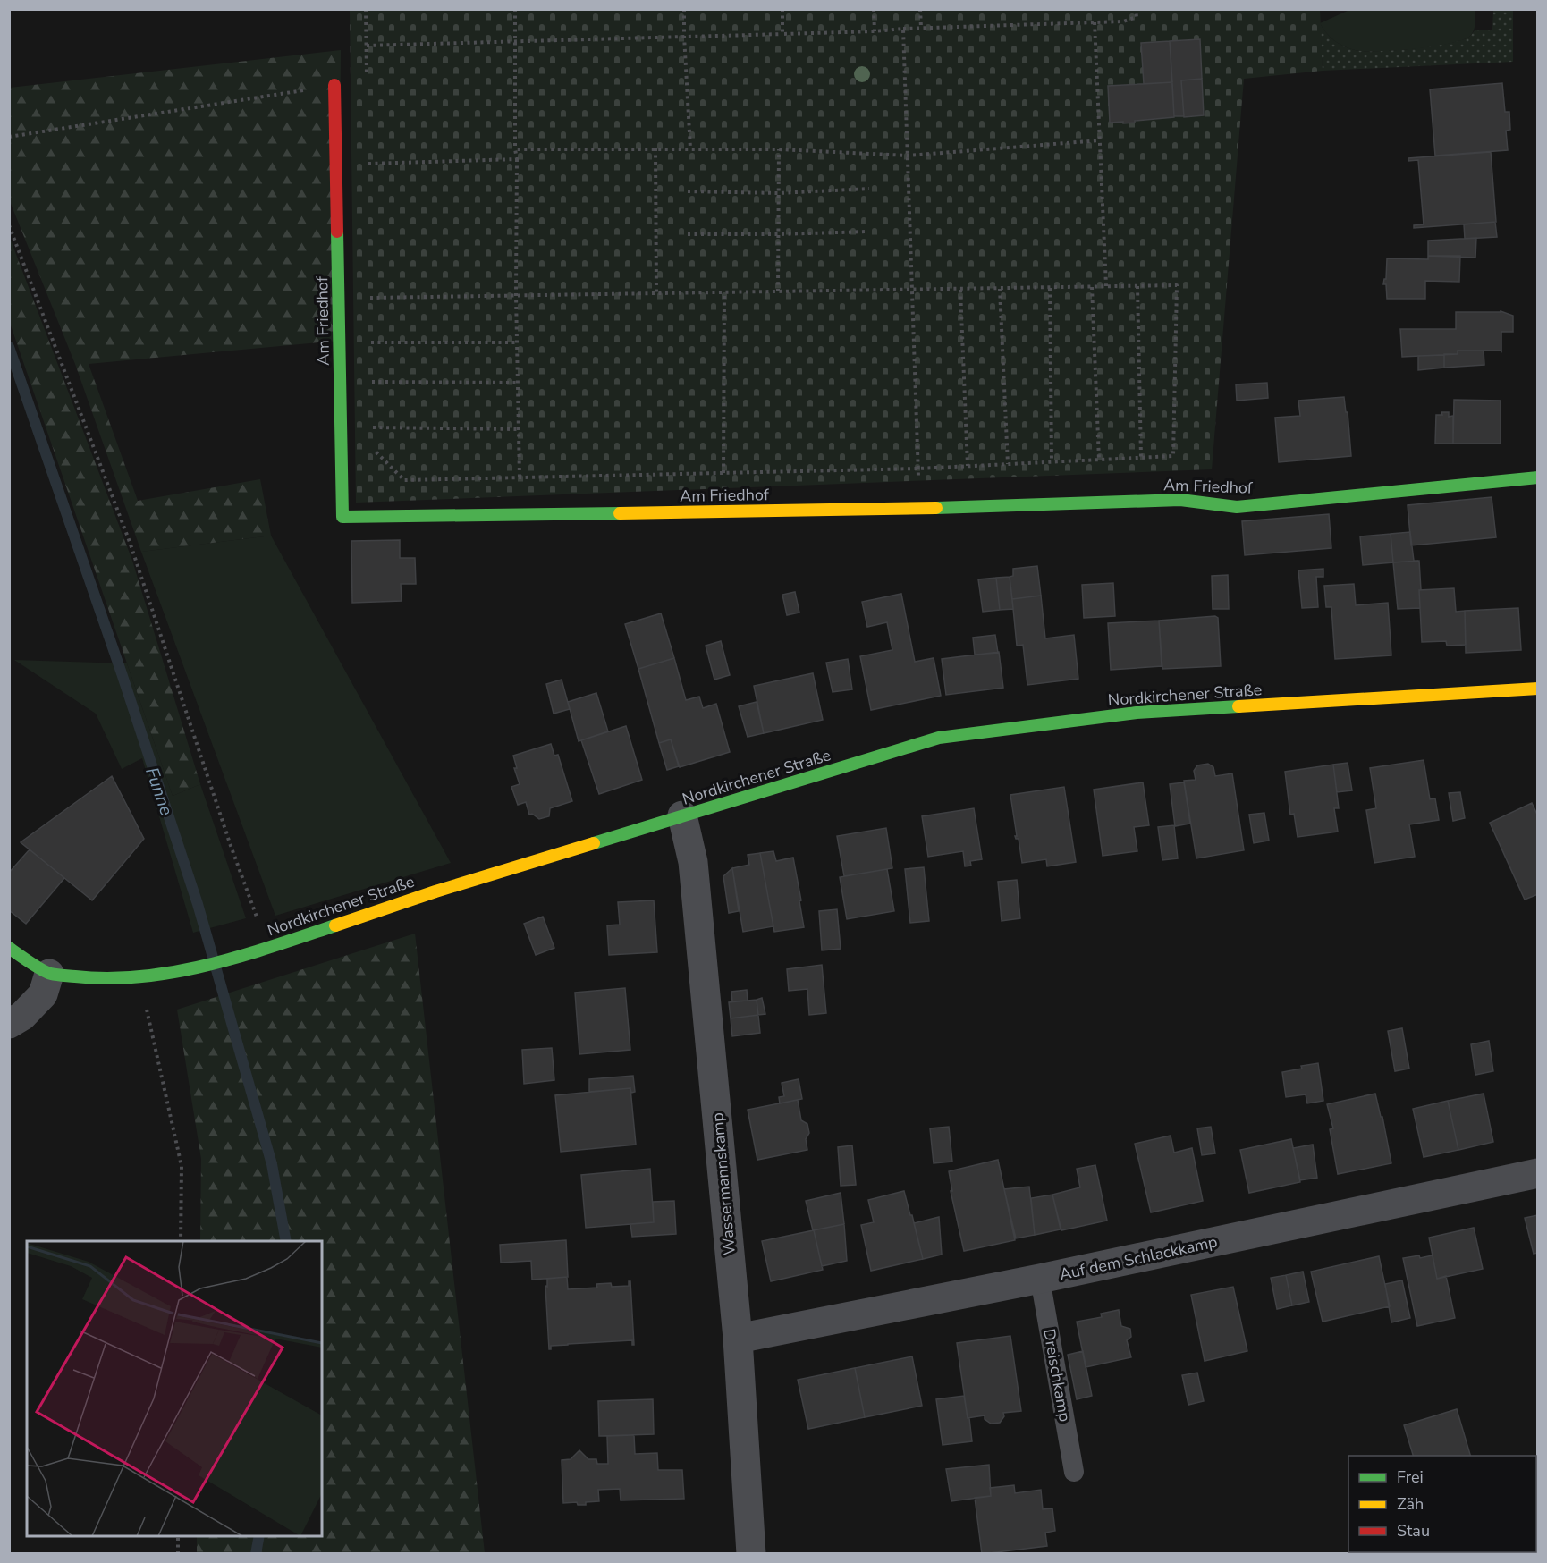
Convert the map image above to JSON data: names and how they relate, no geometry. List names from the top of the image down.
{
  "streets": {
    "street": [
      "Am Friedhof",
      "Nordkirchener Straße",
      "Wassermannskamp",
      "Auf dem Schlackkamp"
    ],
    "lane": ["Dreischkamp"]
  },
  "crossings": [
    ["Nordkirchener Straße", "Wassermannskamp"],
    ["Wassermannskamp", "Auf dem Schlackkamp"],
    ["Auf dem Schlackkamp", "Dreischkamp"]
  ],
  "water": ["Funne"],
  "legend": ["Frei", "Zäh", "Stau"]
}
